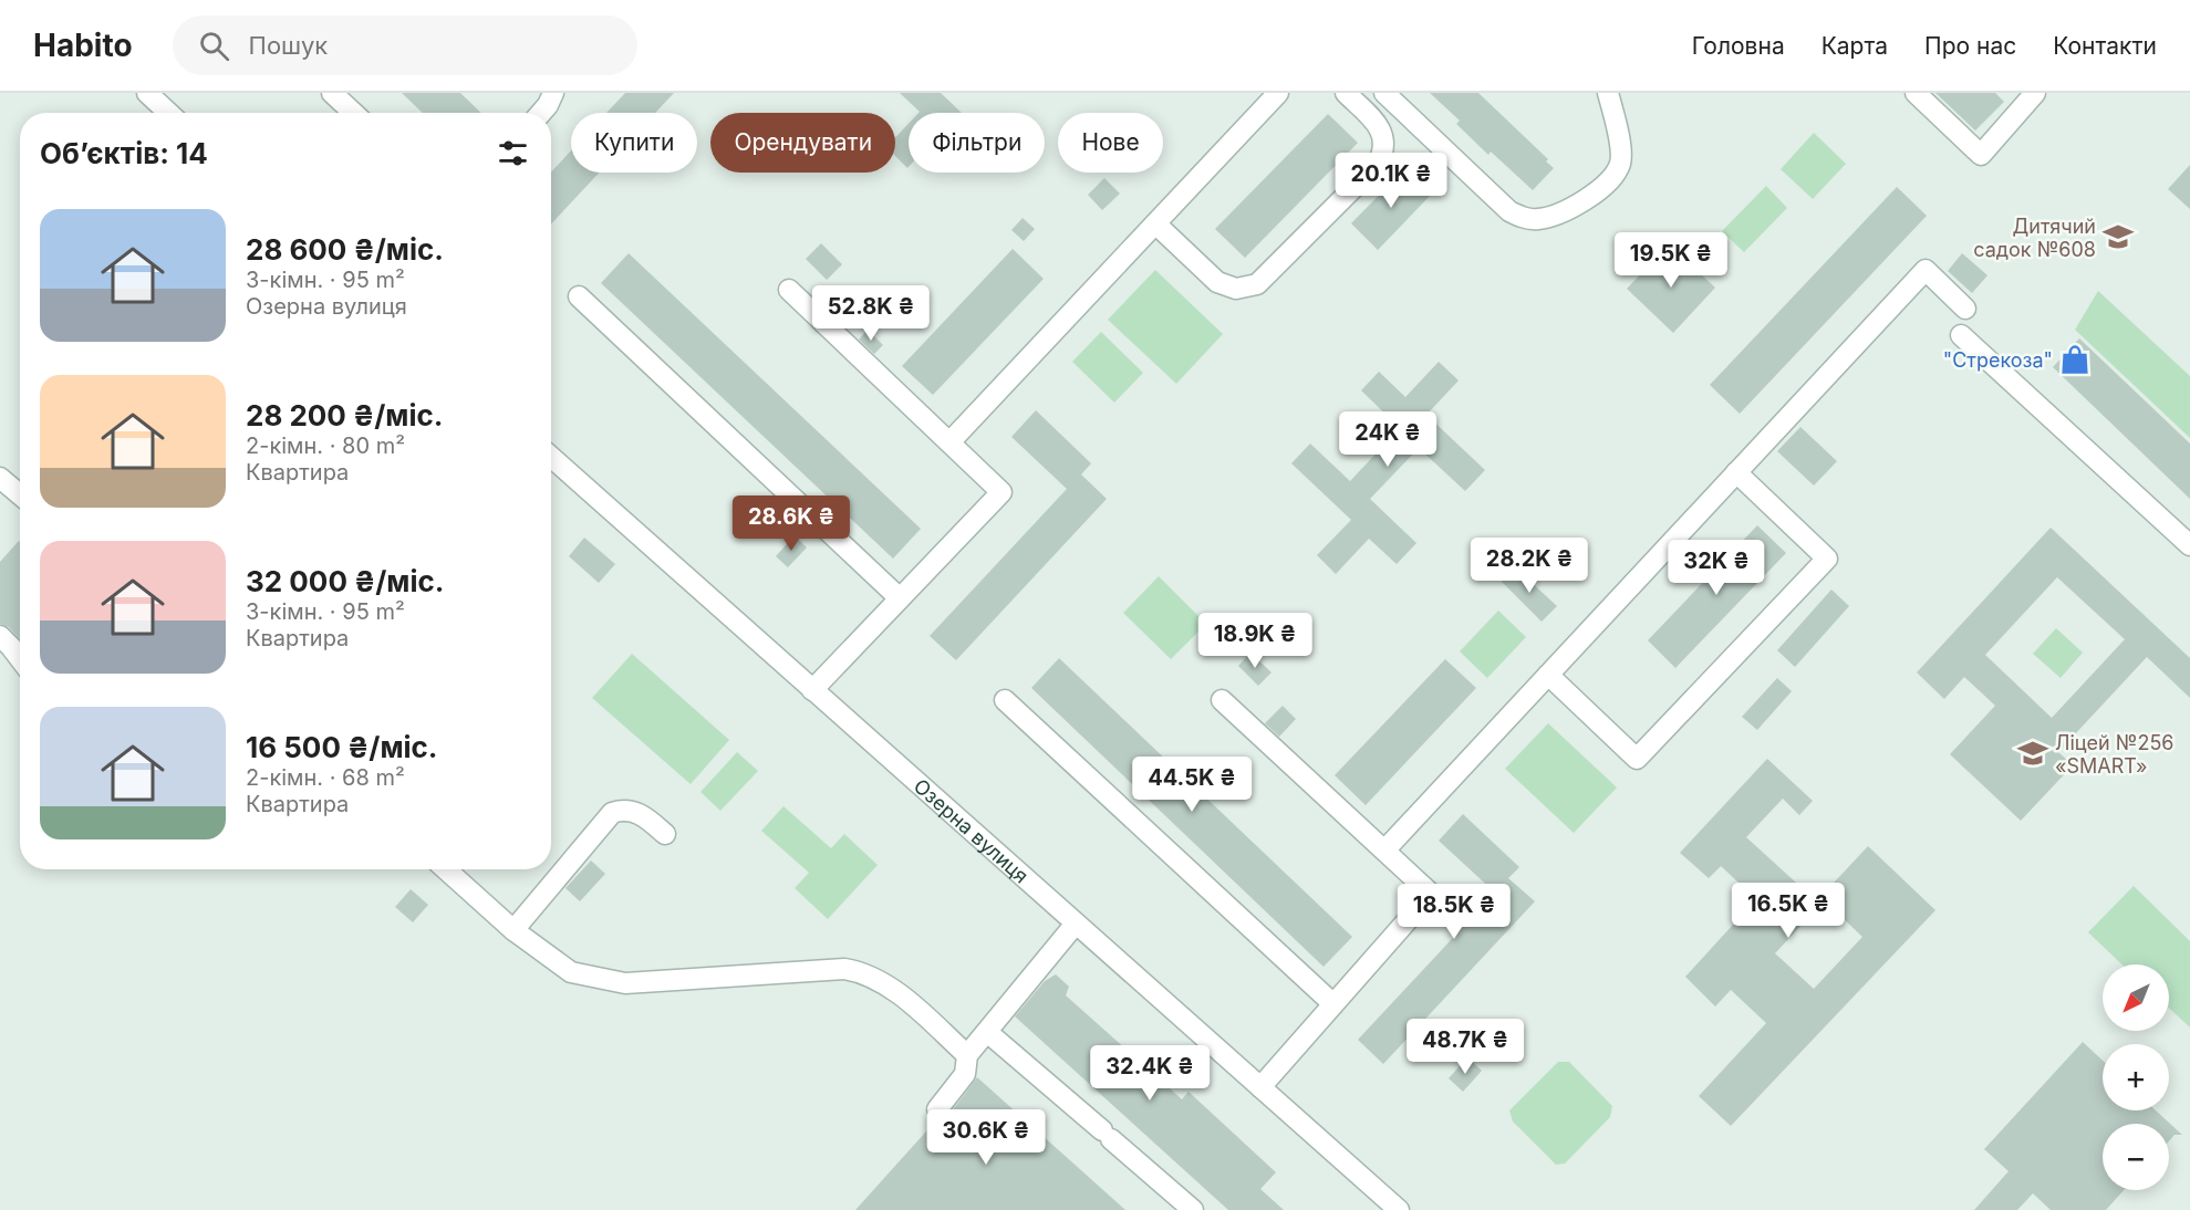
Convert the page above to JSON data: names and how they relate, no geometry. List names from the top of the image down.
{
  "streets": {
    "street": ["Озерна вулиця"]
  },
  "places": {
    "school or university": ["Дитячий садок №608", "Ліцей №256 «SMART»"],
    "shop": ["\"Стрекоза\""]
  },
  "north": "bottom left",
  "page": {
    "header": "Habito",
    "search": "Пошук",
    "nav": [
      "Головна",
      "Карта",
      "Про нас",
      "Контакти"
    ],
    "chip": [
      "Купити",
      "Орендувати",
      "Фільтри",
      "Нове"
    ],
    "heading": "Об’єктів: 14",
    "price": [
      "20.1K ₴",
      "19.5K ₴",
      "52.8K ₴",
      "24K ₴",
      "28.6K ₴",
      "28.2K ₴",
      "32K ₴",
      "18.9K ₴",
      "44.5K ₴",
      "16.5K ₴",
      "18.5K ₴",
      "48.7K ₴",
      "32.4K ₴",
      "30.6K ₴"
    ],
    "list": [
      {
        "name": "28 600 ₴/міс.",
        "note": "3-кімн. · 95 m² · Озерна вулиця"
      },
      {
        "name": "28 200 ₴/міс.",
        "note": "2-кімн. · 80 m² · Квартира"
      },
      {
        "name": "32 000 ₴/міс.",
        "note": "3-кімн. · 95 m² · Квартира"
      },
      {
        "name": "16 500 ₴/міс.",
        "note": "2-кімн. · 68 m² · Квартира"
      }
    ],
    "map_buttons": ["+", "−"]
  }
}
